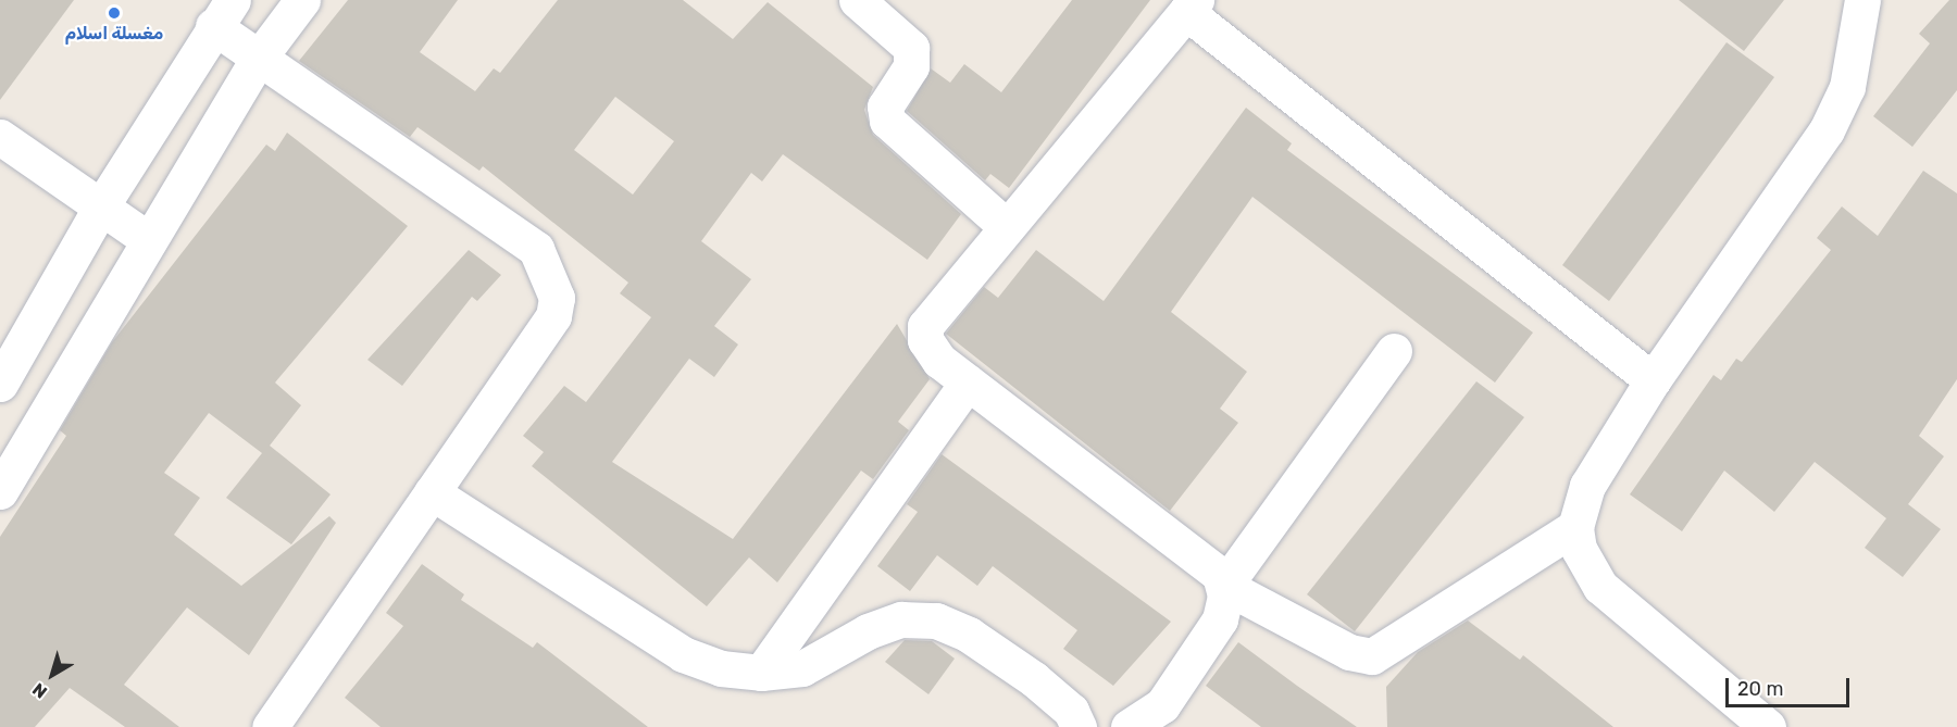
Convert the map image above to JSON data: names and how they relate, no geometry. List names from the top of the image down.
{
  "places": ["مغسلة اسلام"],
  "scale_bar": "20 m",
  "north": "bottom left"
}
